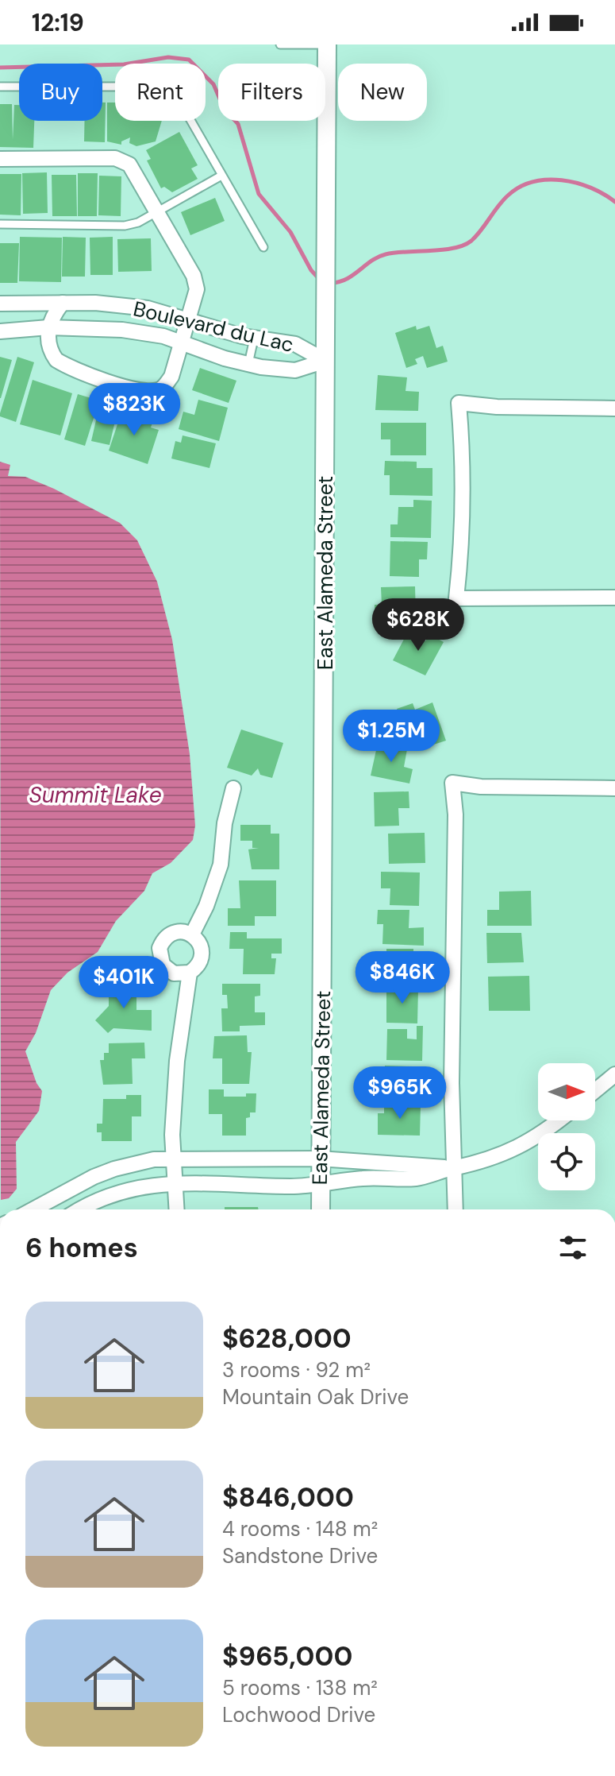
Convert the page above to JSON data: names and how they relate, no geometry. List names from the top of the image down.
{
  "streets": {
    "street": ["Boulevard du Lac", "East Alameda Street"]
  },
  "crossings": [
    ["Boulevard du Lac", "East Alameda Street"]
  ],
  "water": ["Summit Lake"],
  "north": "right",
  "page": {
    "status": "12:19",
    "chip": [
      "Buy",
      "Rent",
      "Filters",
      "New"
    ],
    "price": [
      "$823K",
      "$628K",
      "$1.25M",
      "$846K",
      "$401K",
      "$965K"
    ],
    "heading": "6 homes",
    "list": [
      {
        "name": "$628,000",
        "note": "3 rooms · 92 m² · Mountain Oak Drive"
      },
      {
        "name": "$846,000",
        "note": "4 rooms · 148 m² · Sandstone Drive"
      },
      {
        "name": "$965,000",
        "note": "5 rooms · 138 m² · Lochwood Drive"
      }
    ]
  }
}
